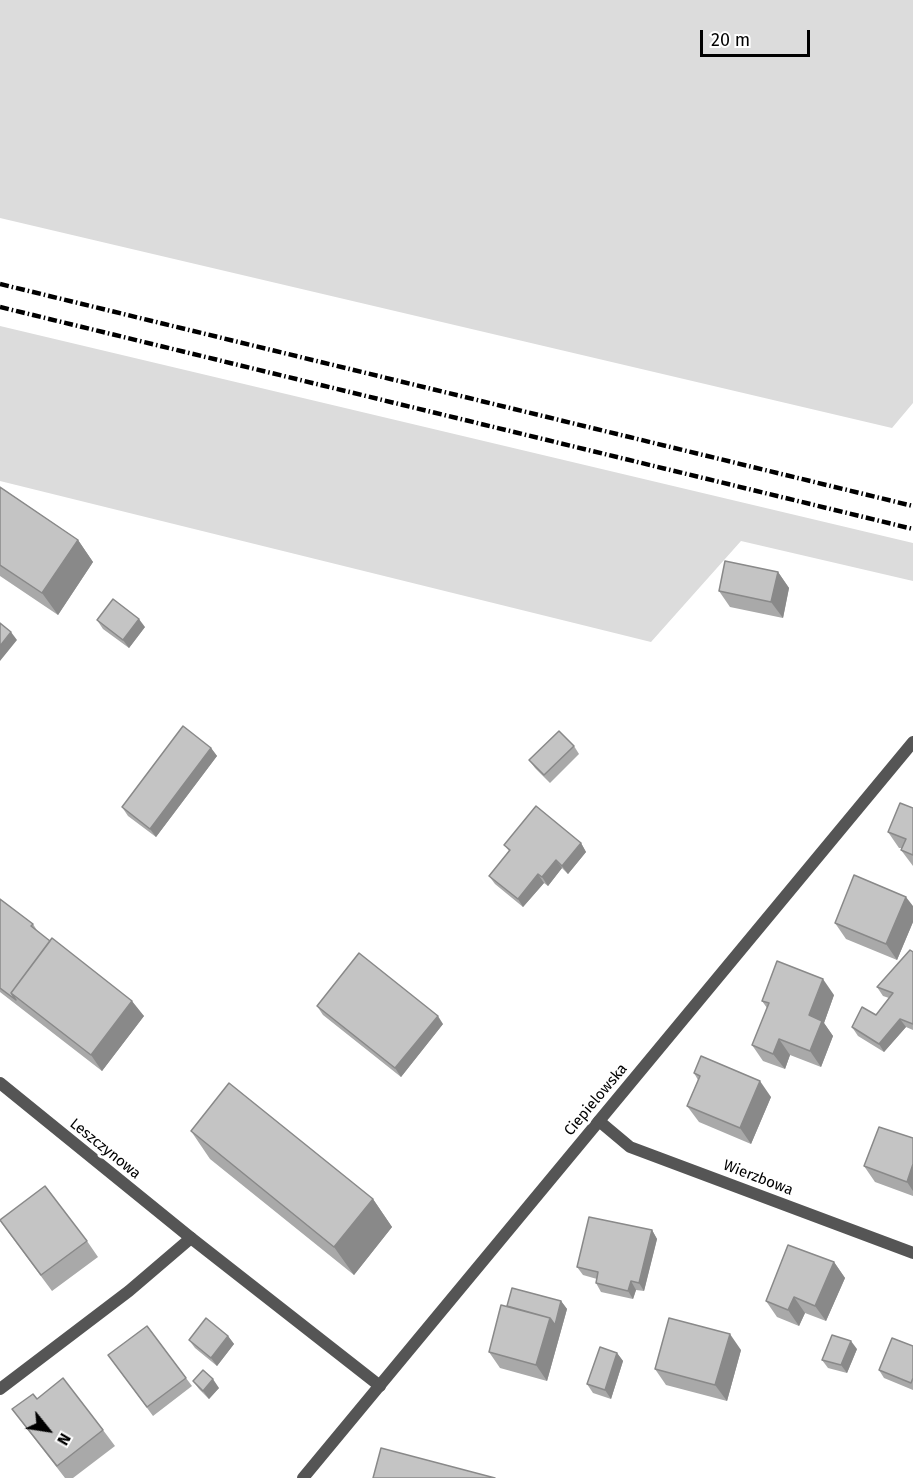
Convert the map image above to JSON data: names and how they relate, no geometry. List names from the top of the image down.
{
  "streets": {
    "street": ["Ciepielowska", "Leszczynowa", "Wierzbowa"]
  },
  "crossings": [
    ["Ciepielowska", "Leszczynowa"],
    ["Ciepielowska", "Wierzbowa"]
  ],
  "scale_bar": "20 m",
  "north": "bottom right"
}
